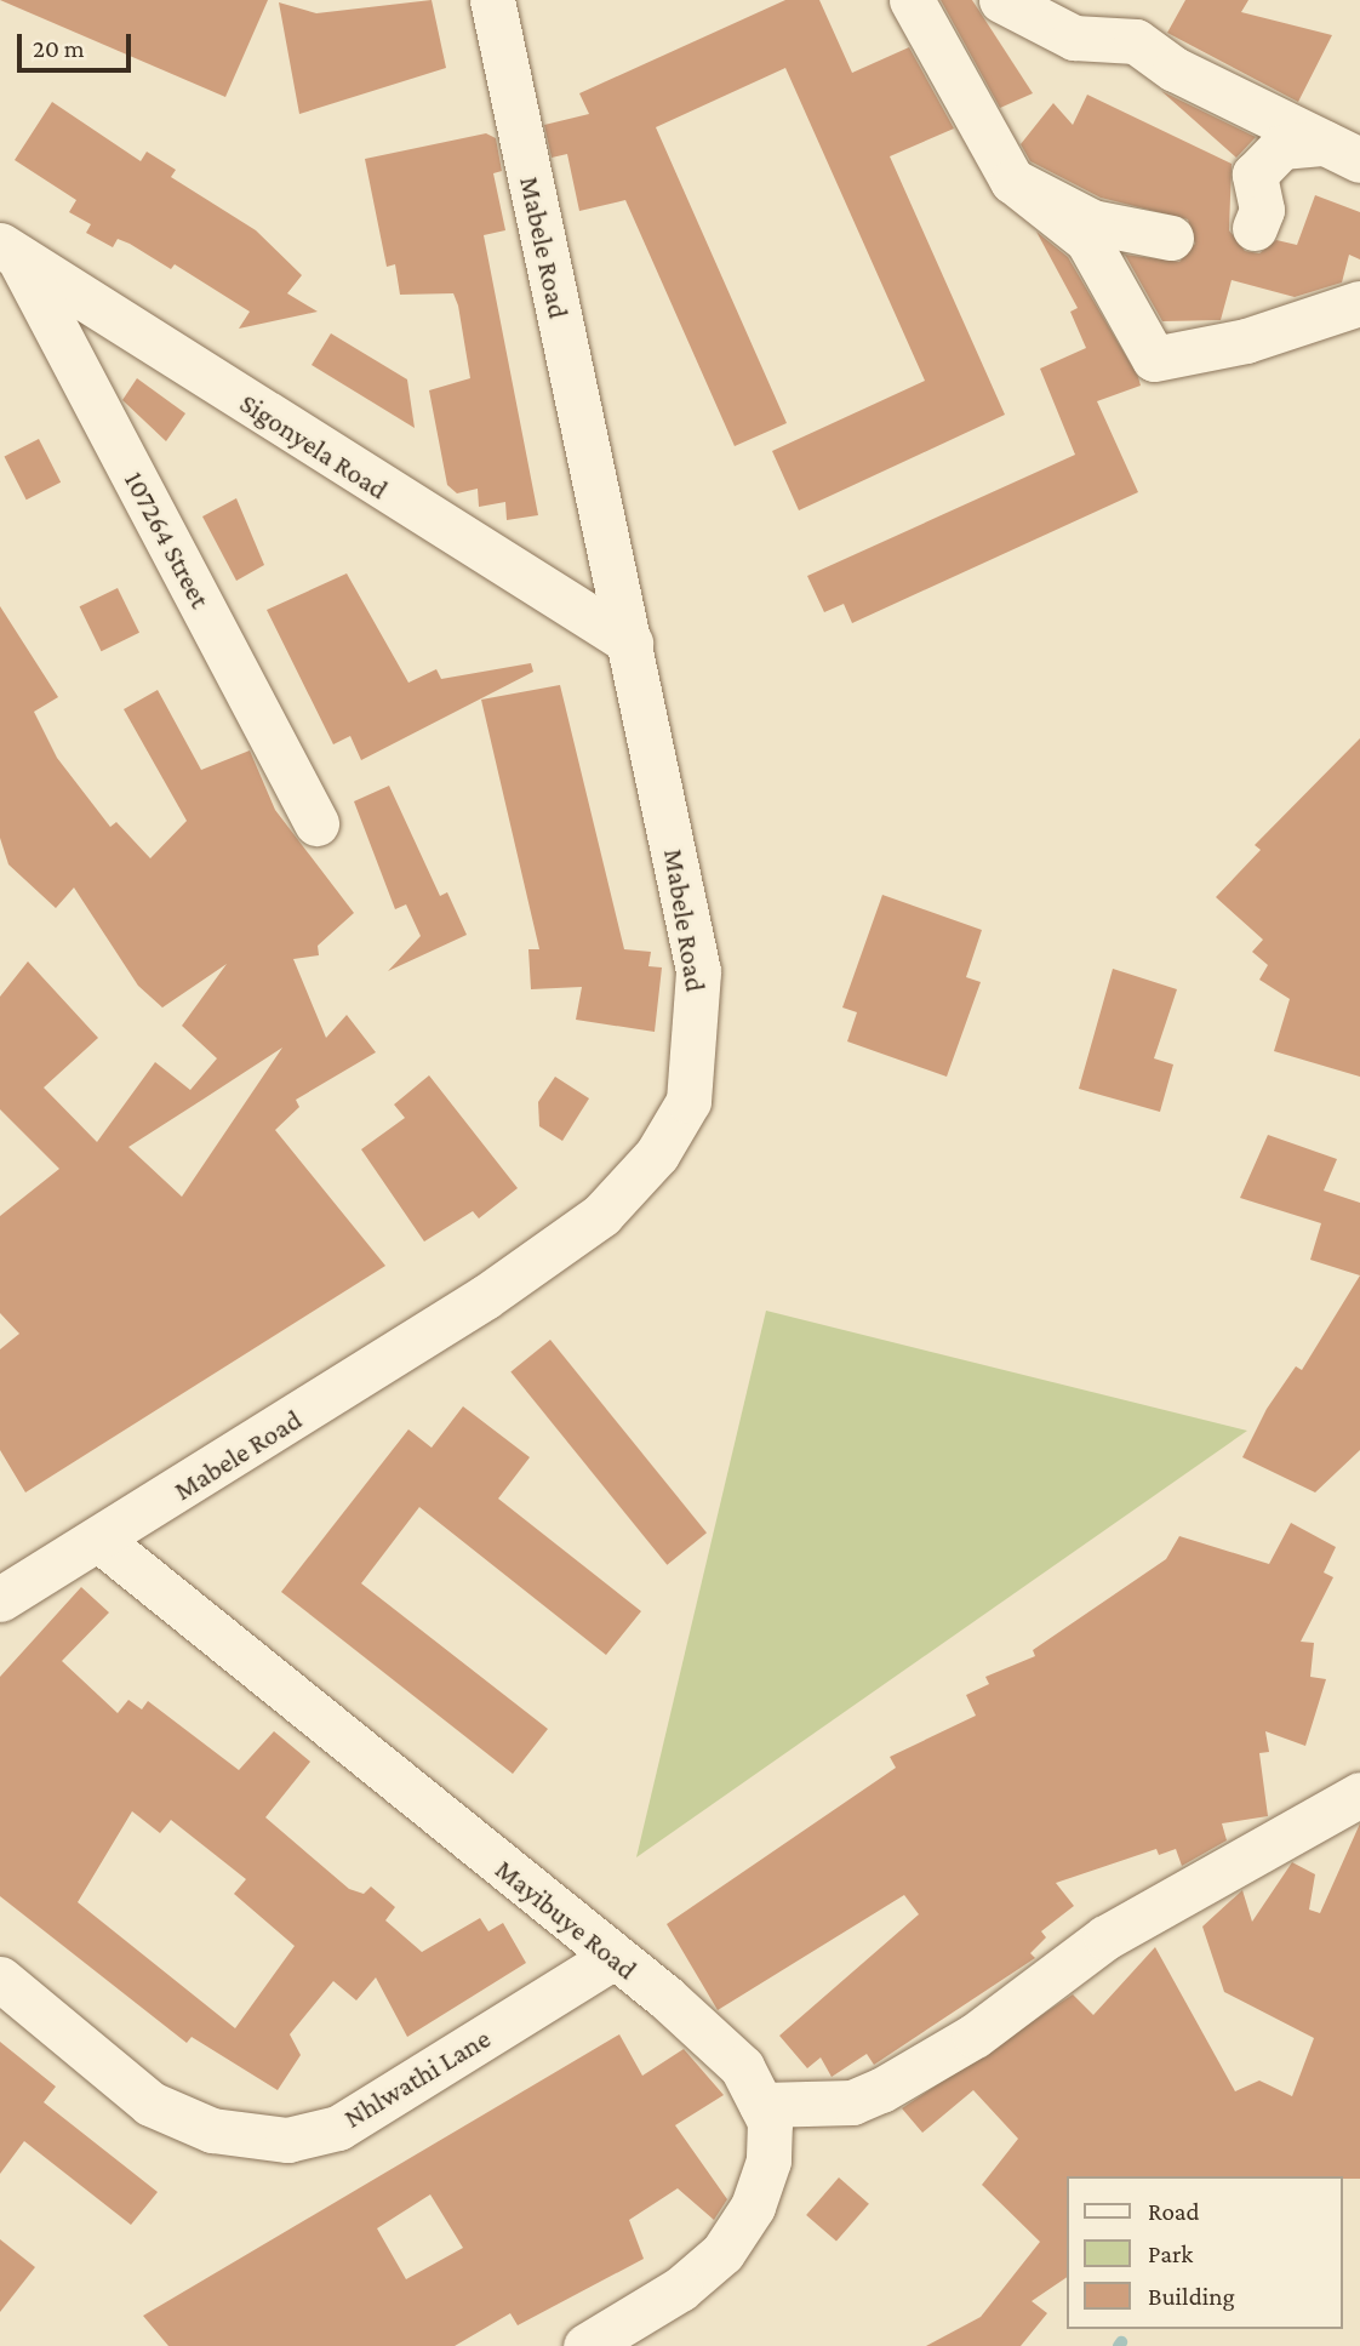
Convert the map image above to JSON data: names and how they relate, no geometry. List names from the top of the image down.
{
  "streets": {
    "street": [
      "Mabele Road",
      "Sigonyela Road",
      "107264 Street",
      "Mayibuye Road",
      "Nhlwathi Lane"
    ]
  },
  "crossings": [
    ["Mabele Road", "Sigonyela Road"],
    ["Mabele Road", "Mayibuye Road"],
    ["Sigonyela Road", "107264 Street"],
    ["Mayibuye Road", "Nhlwathi Lane"]
  ],
  "legend": ["Road", "Park", "Building"],
  "scale_bar": "20 m"
}
